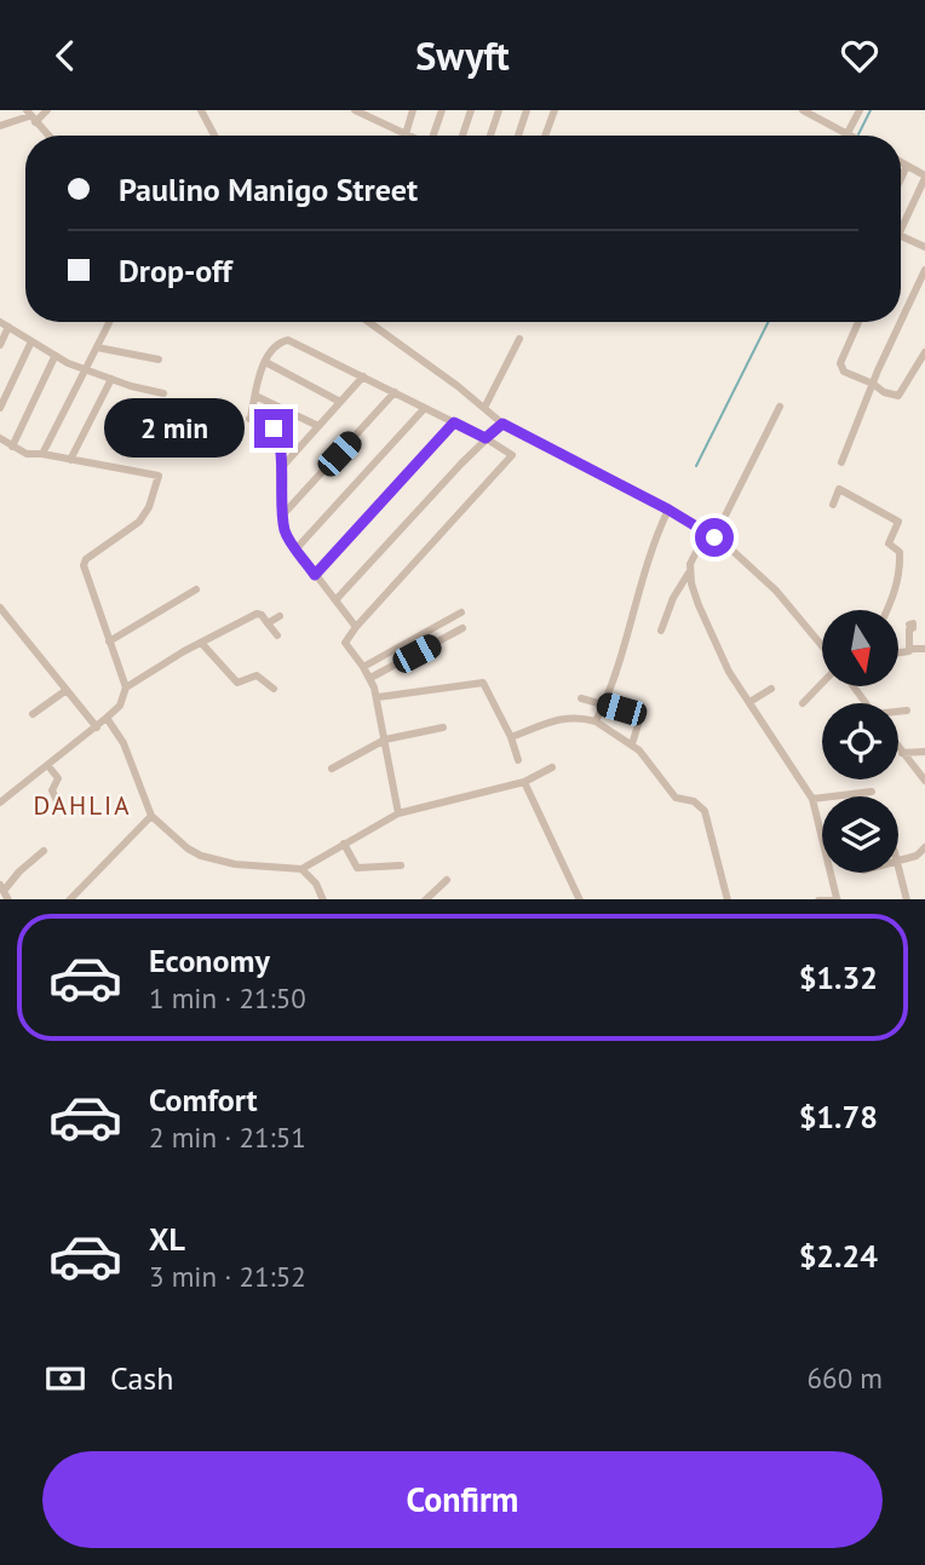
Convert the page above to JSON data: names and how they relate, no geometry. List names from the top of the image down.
{
  "districts": ["DAHLIA"],
  "north": "bottom",
  "page": {
    "header": "Swyft",
    "banner": ["Paulino Manigo Street", "Drop-off"],
    "bubble": "2 min",
    "list": [
      {
        "name": "Economy",
        "note": "1 min · 21:50",
        "value": "$1.32"
      },
      {
        "name": "Comfort",
        "note": "2 min · 21:51",
        "value": "$1.78"
      },
      {
        "name": "XL",
        "note": "3 min · 21:52",
        "value": "$2.24"
      }
    ],
    "pay": ["Cash", "660 m"],
    "buttons": "Confirm"
  }
}
